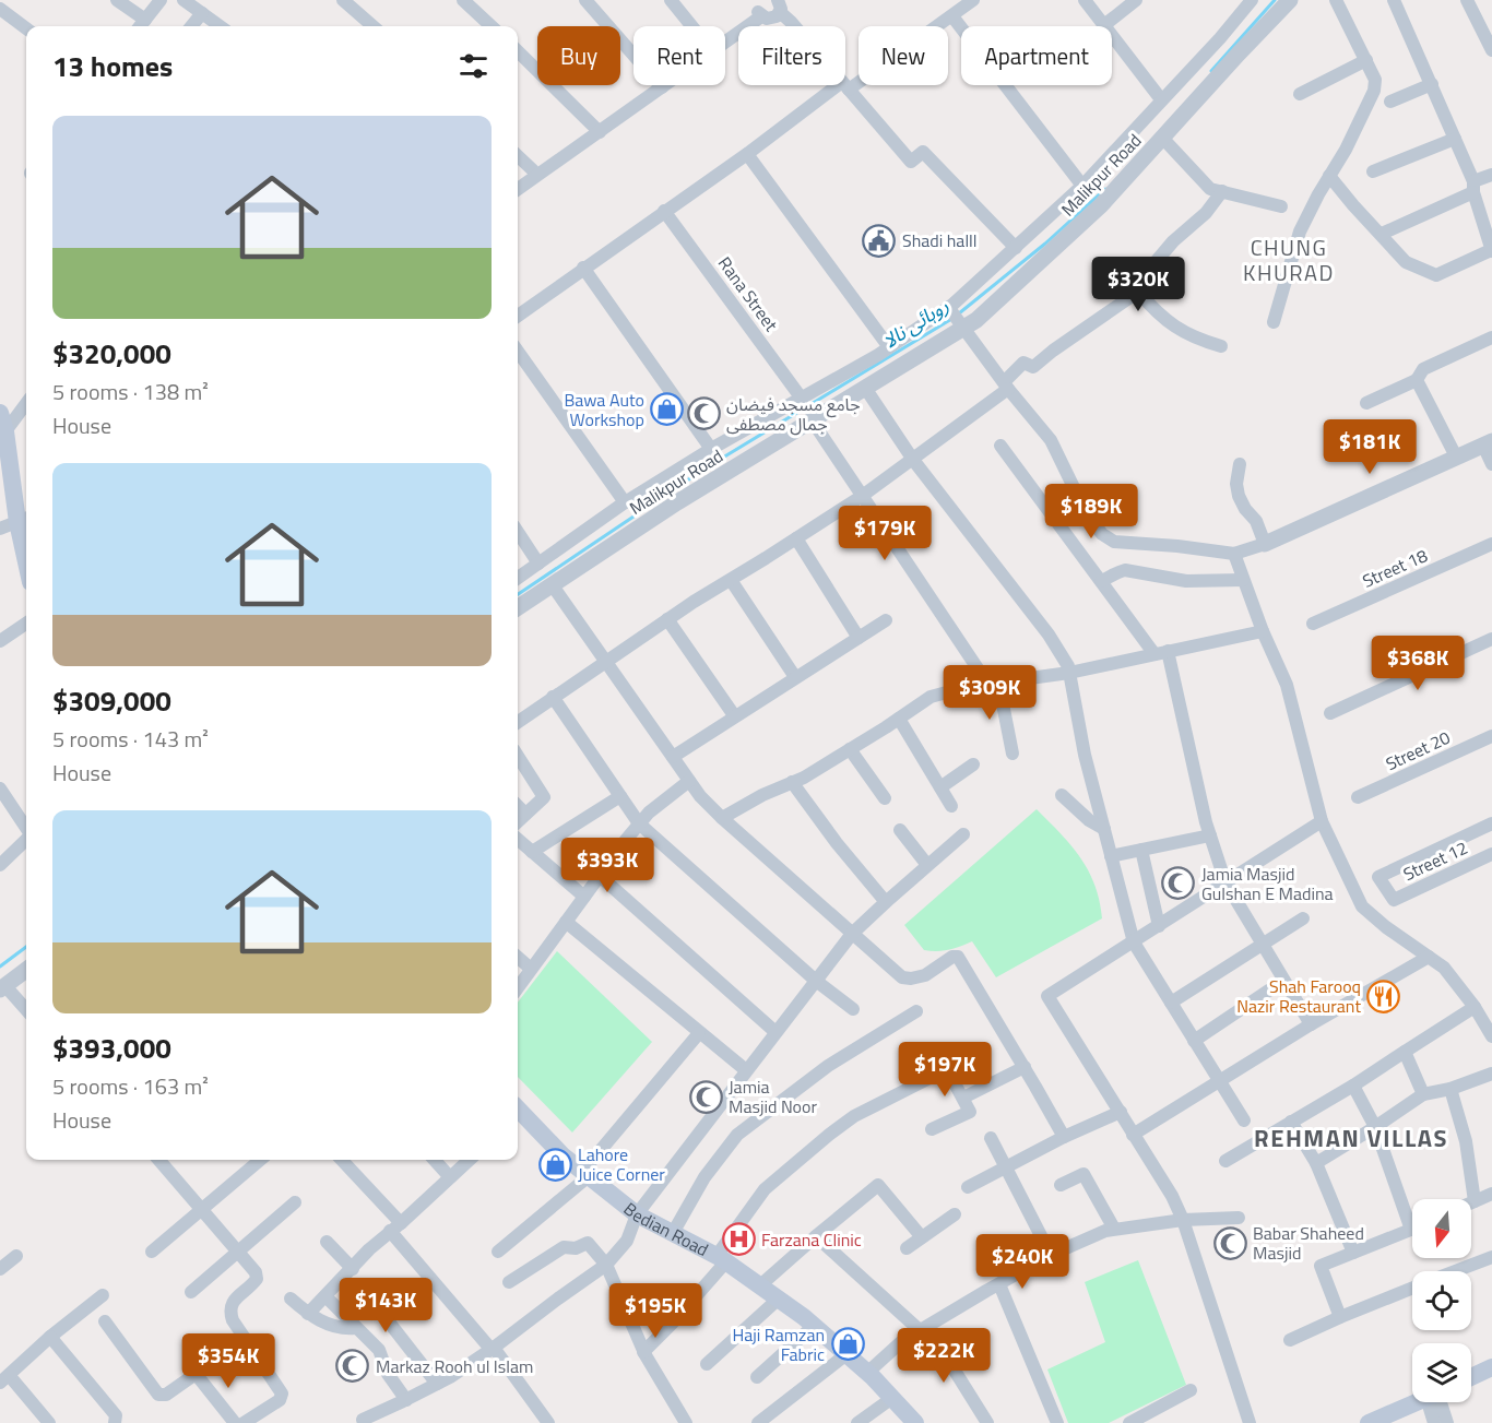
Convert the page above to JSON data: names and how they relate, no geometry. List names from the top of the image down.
{
  "streets": {
    "main road": ["Bedian Road"],
    "street": [
      "Malikpur Road",
      "Rana Street",
      "Street 18",
      "Street 20",
      "Street 12"
    ]
  },
  "districts": ["CHUNG KHURAD", "REHMAN VILLAS"],
  "water": ["روہائی نالا"],
  "places": {
    "public building": ["Shadi halll"],
    "shop": ["Bawa Auto Workshop", "Lahore Juice Corner", "Haji Ramzan Fabric"],
    "mosque": [
      "جامع مسجد فیضان جمال مصطفی",
      "Jamia Masjid Gulshan E Madina",
      "Jamia Masjid Noor",
      "Babar Shaheed Masjid",
      "Markaz Rooh ul Islam"
    ],
    "restaurant": ["Shah Farooq Nazir Restaurant"],
    "hospital": ["Farzana Clinic"]
  },
  "north": "bottom",
  "page": {
    "chip": [
      "Buy",
      "Rent",
      "Filters",
      "New",
      "Apartment"
    ],
    "heading": "13 homes",
    "list": [
      {
        "name": "$320,000",
        "note": "5 rooms · 138 m² · House"
      },
      {
        "name": "$309,000",
        "note": "5 rooms · 143 m² · House"
      },
      {
        "name": "$393,000",
        "note": "5 rooms · 163 m² · House"
      }
    ],
    "price": [
      "$320K",
      "$181K",
      "$189K",
      "$179K",
      "$368K",
      "$309K",
      "$393K",
      "$197K",
      "$240K",
      "$143K",
      "$195K",
      "$222K",
      "$354K"
    ]
  }
}
